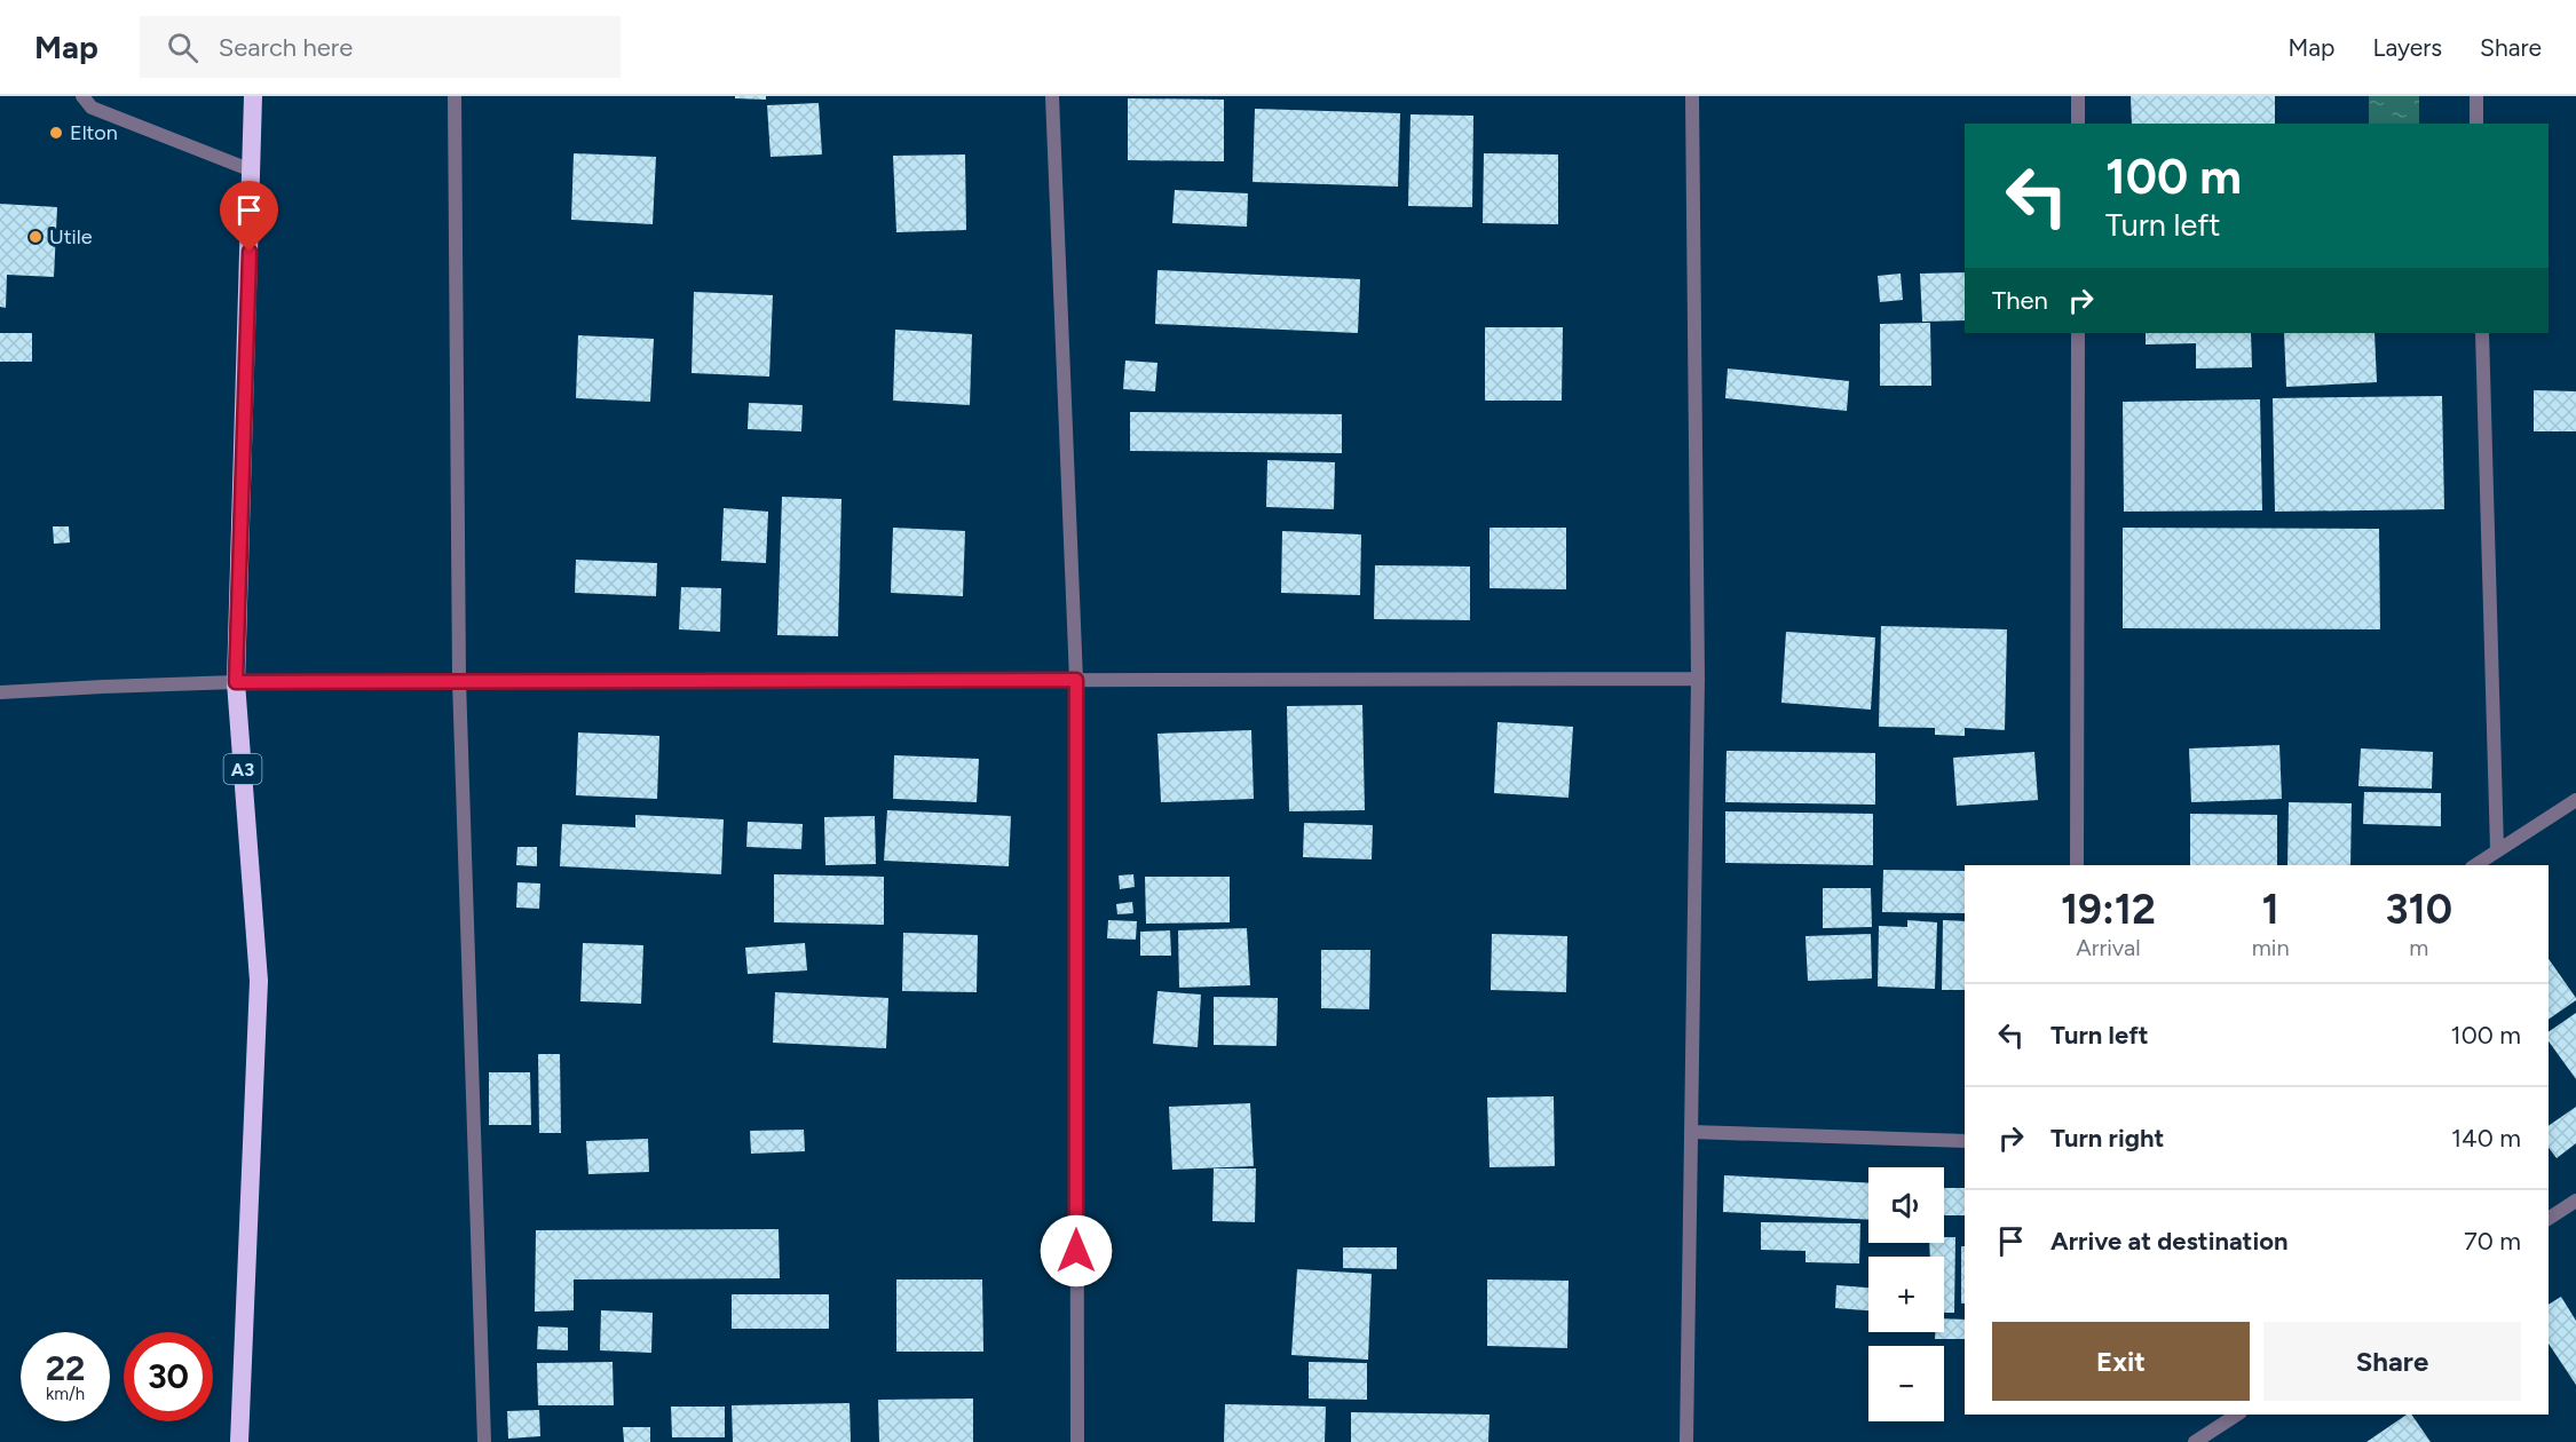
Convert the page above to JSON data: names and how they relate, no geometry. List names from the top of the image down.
{
  "streets": {
    "highway": ["A3"]
  },
  "places": ["Elton", "Utile"],
  "page": {
    "header": "Map",
    "search": "Search here",
    "nav": ["Map", "Layers", "Share"],
    "turn": ["100 m", "Turn left"],
    "then": "Then",
    "eta": [
      "19:12",
      "Arrival",
      "1",
      "min",
      "310",
      "m"
    ],
    "list": [
      {
        "name": "Turn left",
        "value": "100 m"
      },
      {
        "name": "Turn right",
        "value": "140 m"
      },
      {
        "name": "Arrive at destination",
        "value": "70 m"
      }
    ],
    "map_buttons": ["+", "−"],
    "buttons": ["Exit", "Share"],
    "speed": "22 km/h",
    "limit": "30"
  }
}
